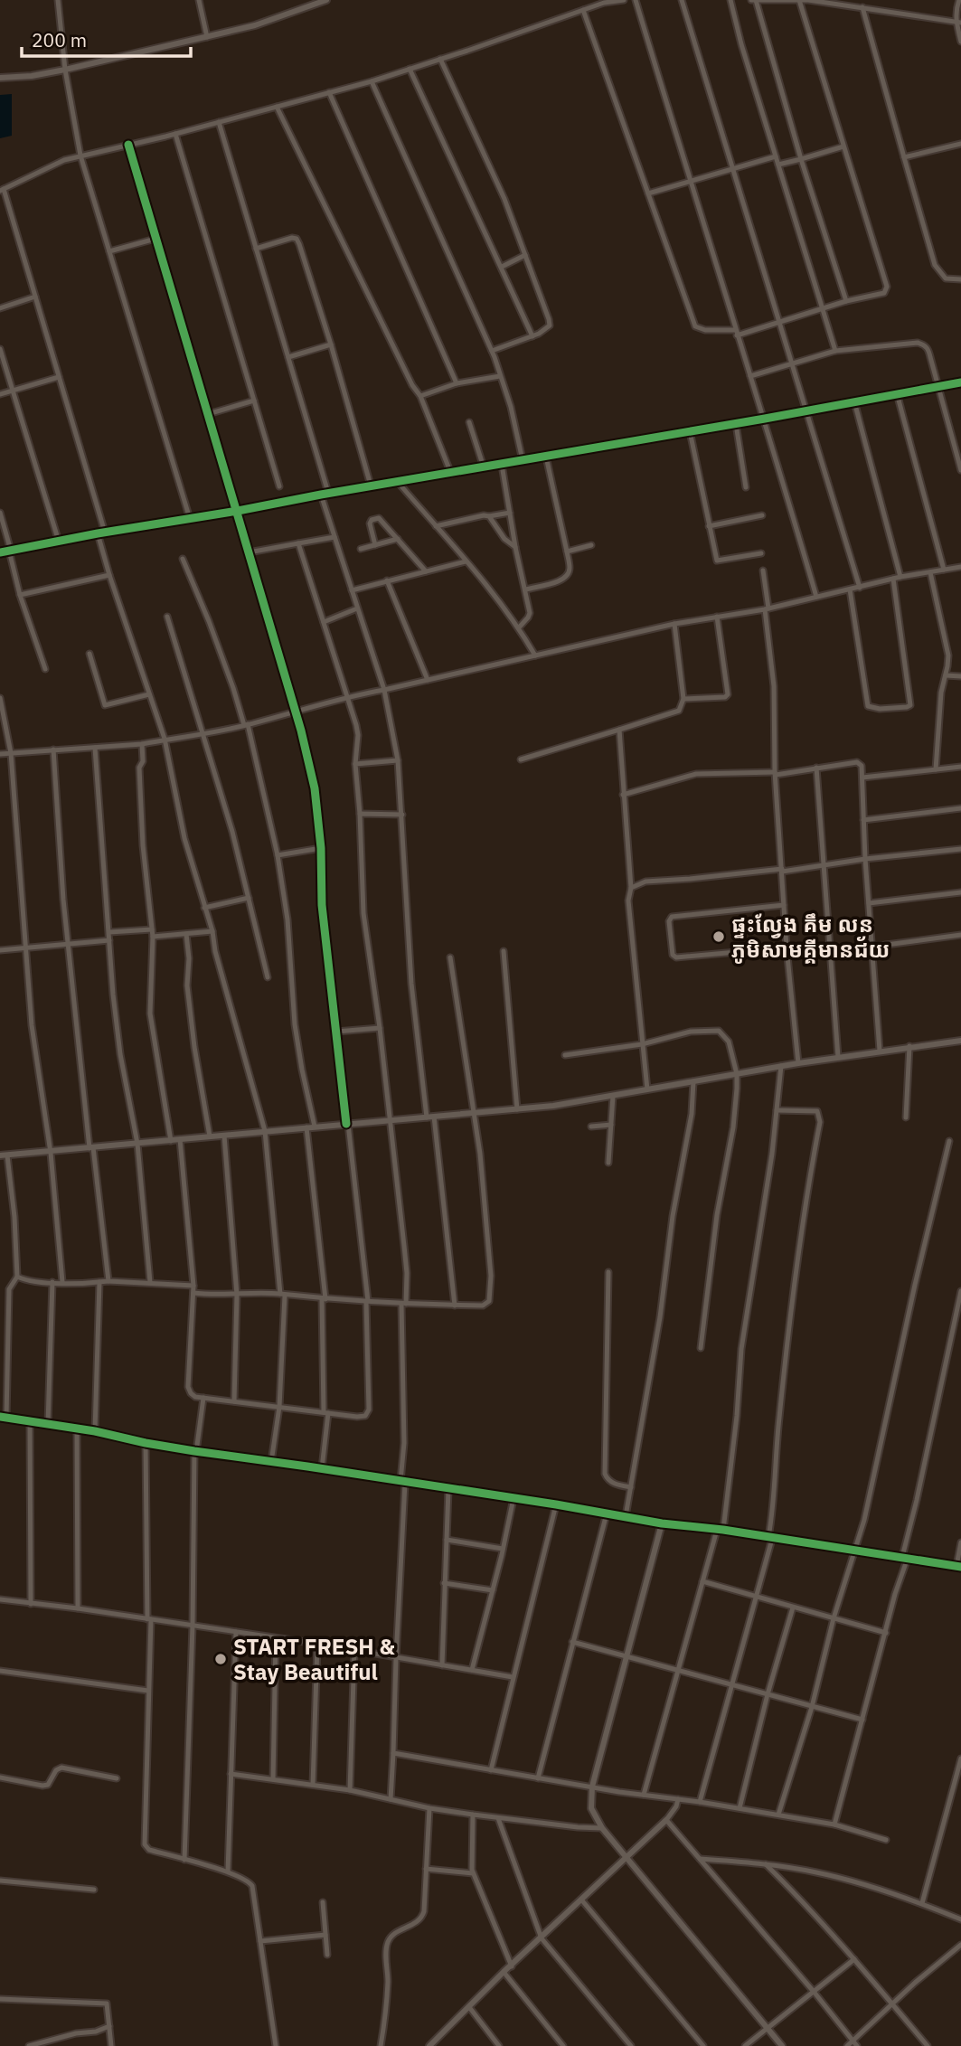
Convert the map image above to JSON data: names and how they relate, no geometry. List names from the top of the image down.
{
  "places": ["ផ្ទះល្វែង គឹម លន ភូមិសាមគ្គីមានជ័យ", "START FRESH & Stay Beautiful"],
  "scale_bar": "200 m"
}
